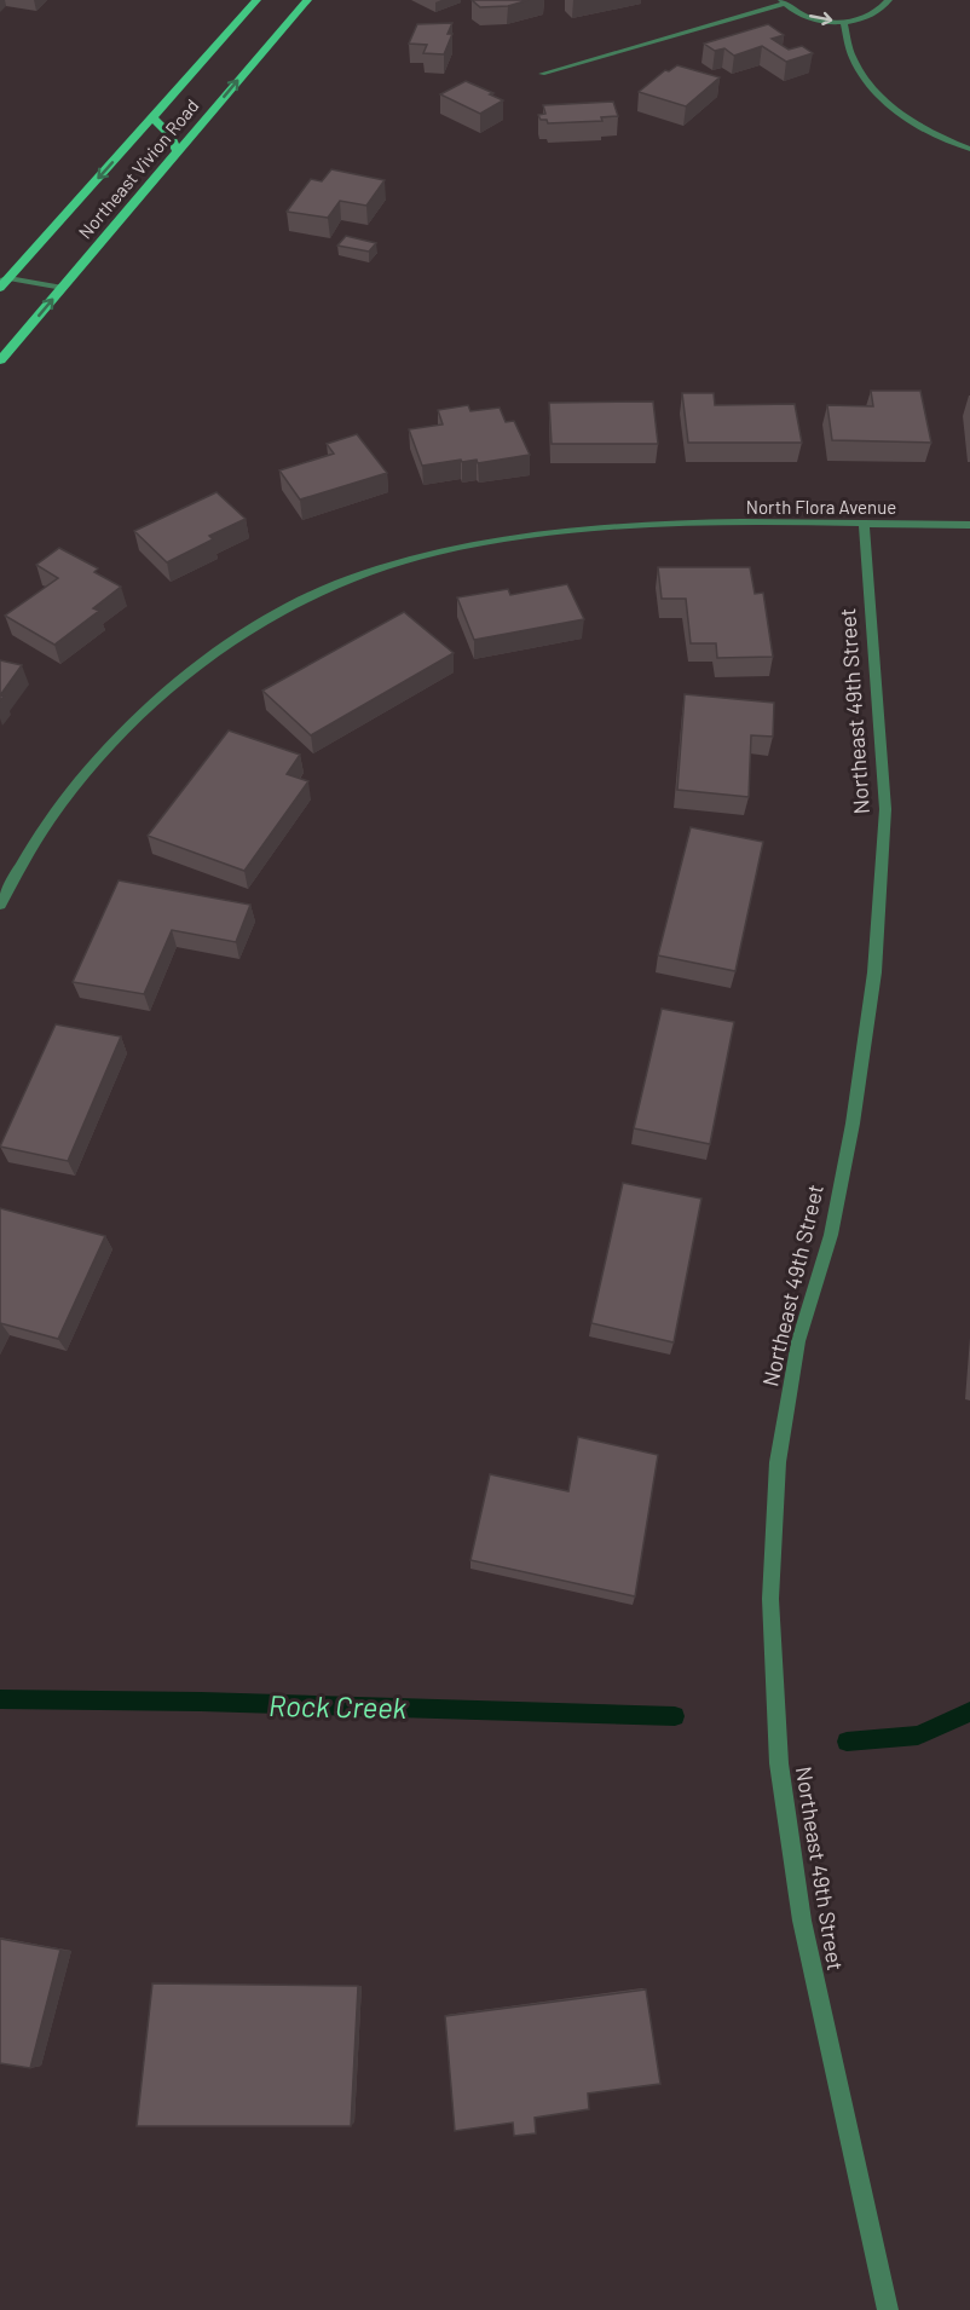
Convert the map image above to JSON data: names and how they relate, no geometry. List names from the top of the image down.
{
  "streets": {
    "main road": ["Northeast Vivion Road"],
    "street": ["North Flora Avenue", "Northeast 49th Street"]
  },
  "crossings": [
    ["North Flora Avenue", "Northeast 49th Street"]
  ],
  "water": ["Rock Creek"]
}
